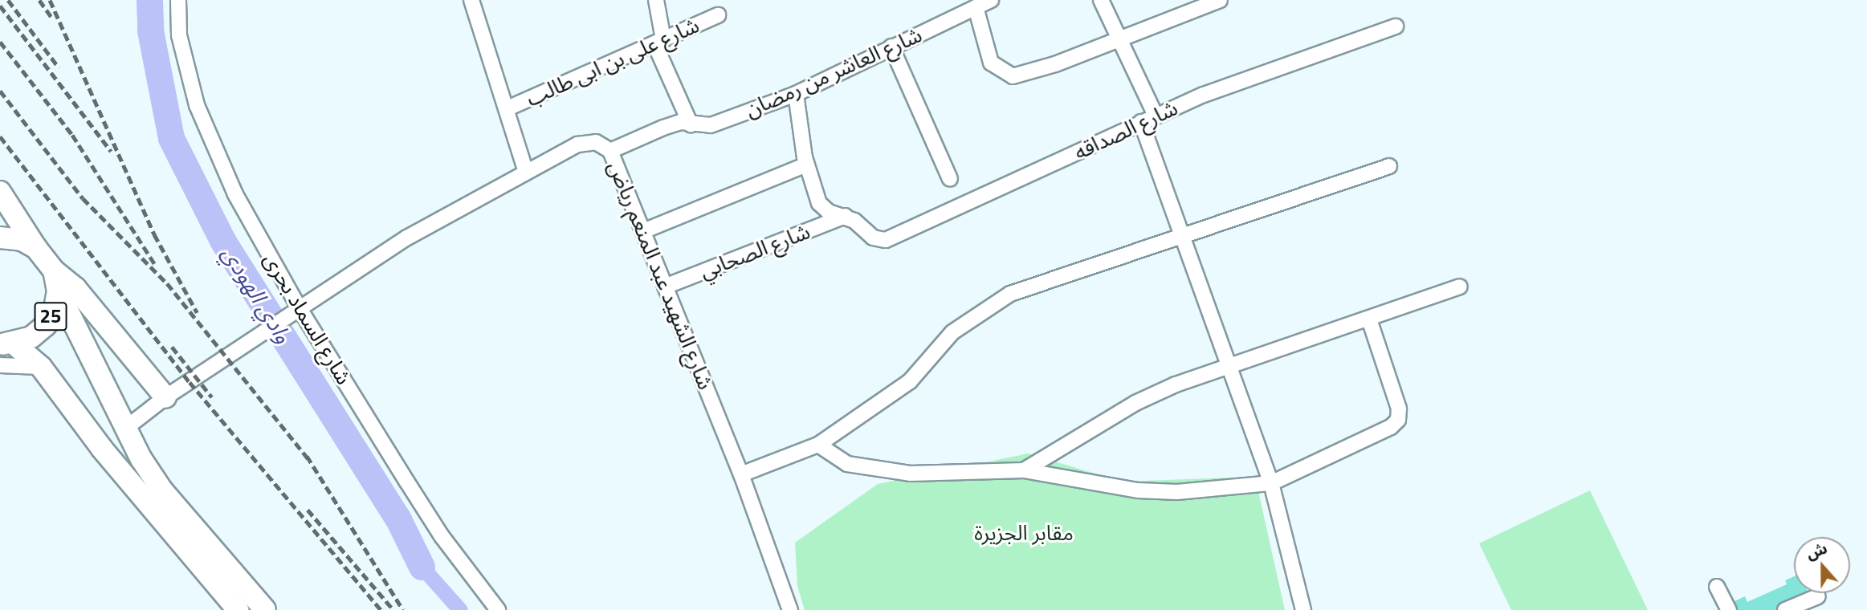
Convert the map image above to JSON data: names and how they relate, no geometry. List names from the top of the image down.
{
  "streets": {
    "highway": ["25"],
    "street": [
      "شارع على بن ابى طالب",
      "شارع العاشر من رمضان",
      "شارع الصداقه",
      "شارع الصحابي",
      "شارع الشهيد عبد المنعم رياض",
      "شارع السماد بحرى"
    ]
  },
  "crossings": [
    ["شارع العاشر من رمضان", "شارع الشهيد عبد المنعم رياض"],
    ["شارع الصداقه", "شارع الصحابي"],
    ["شارع الصحابي", "شارع الشهيد عبد المنعم رياض"],
    ["شارع الشهيد عبد المنعم رياض", "شارع السماد بحرى"]
  ],
  "water": ["وادي الهودي"],
  "parks": ["مقابر الجزيرة"],
  "north": "top"
}
